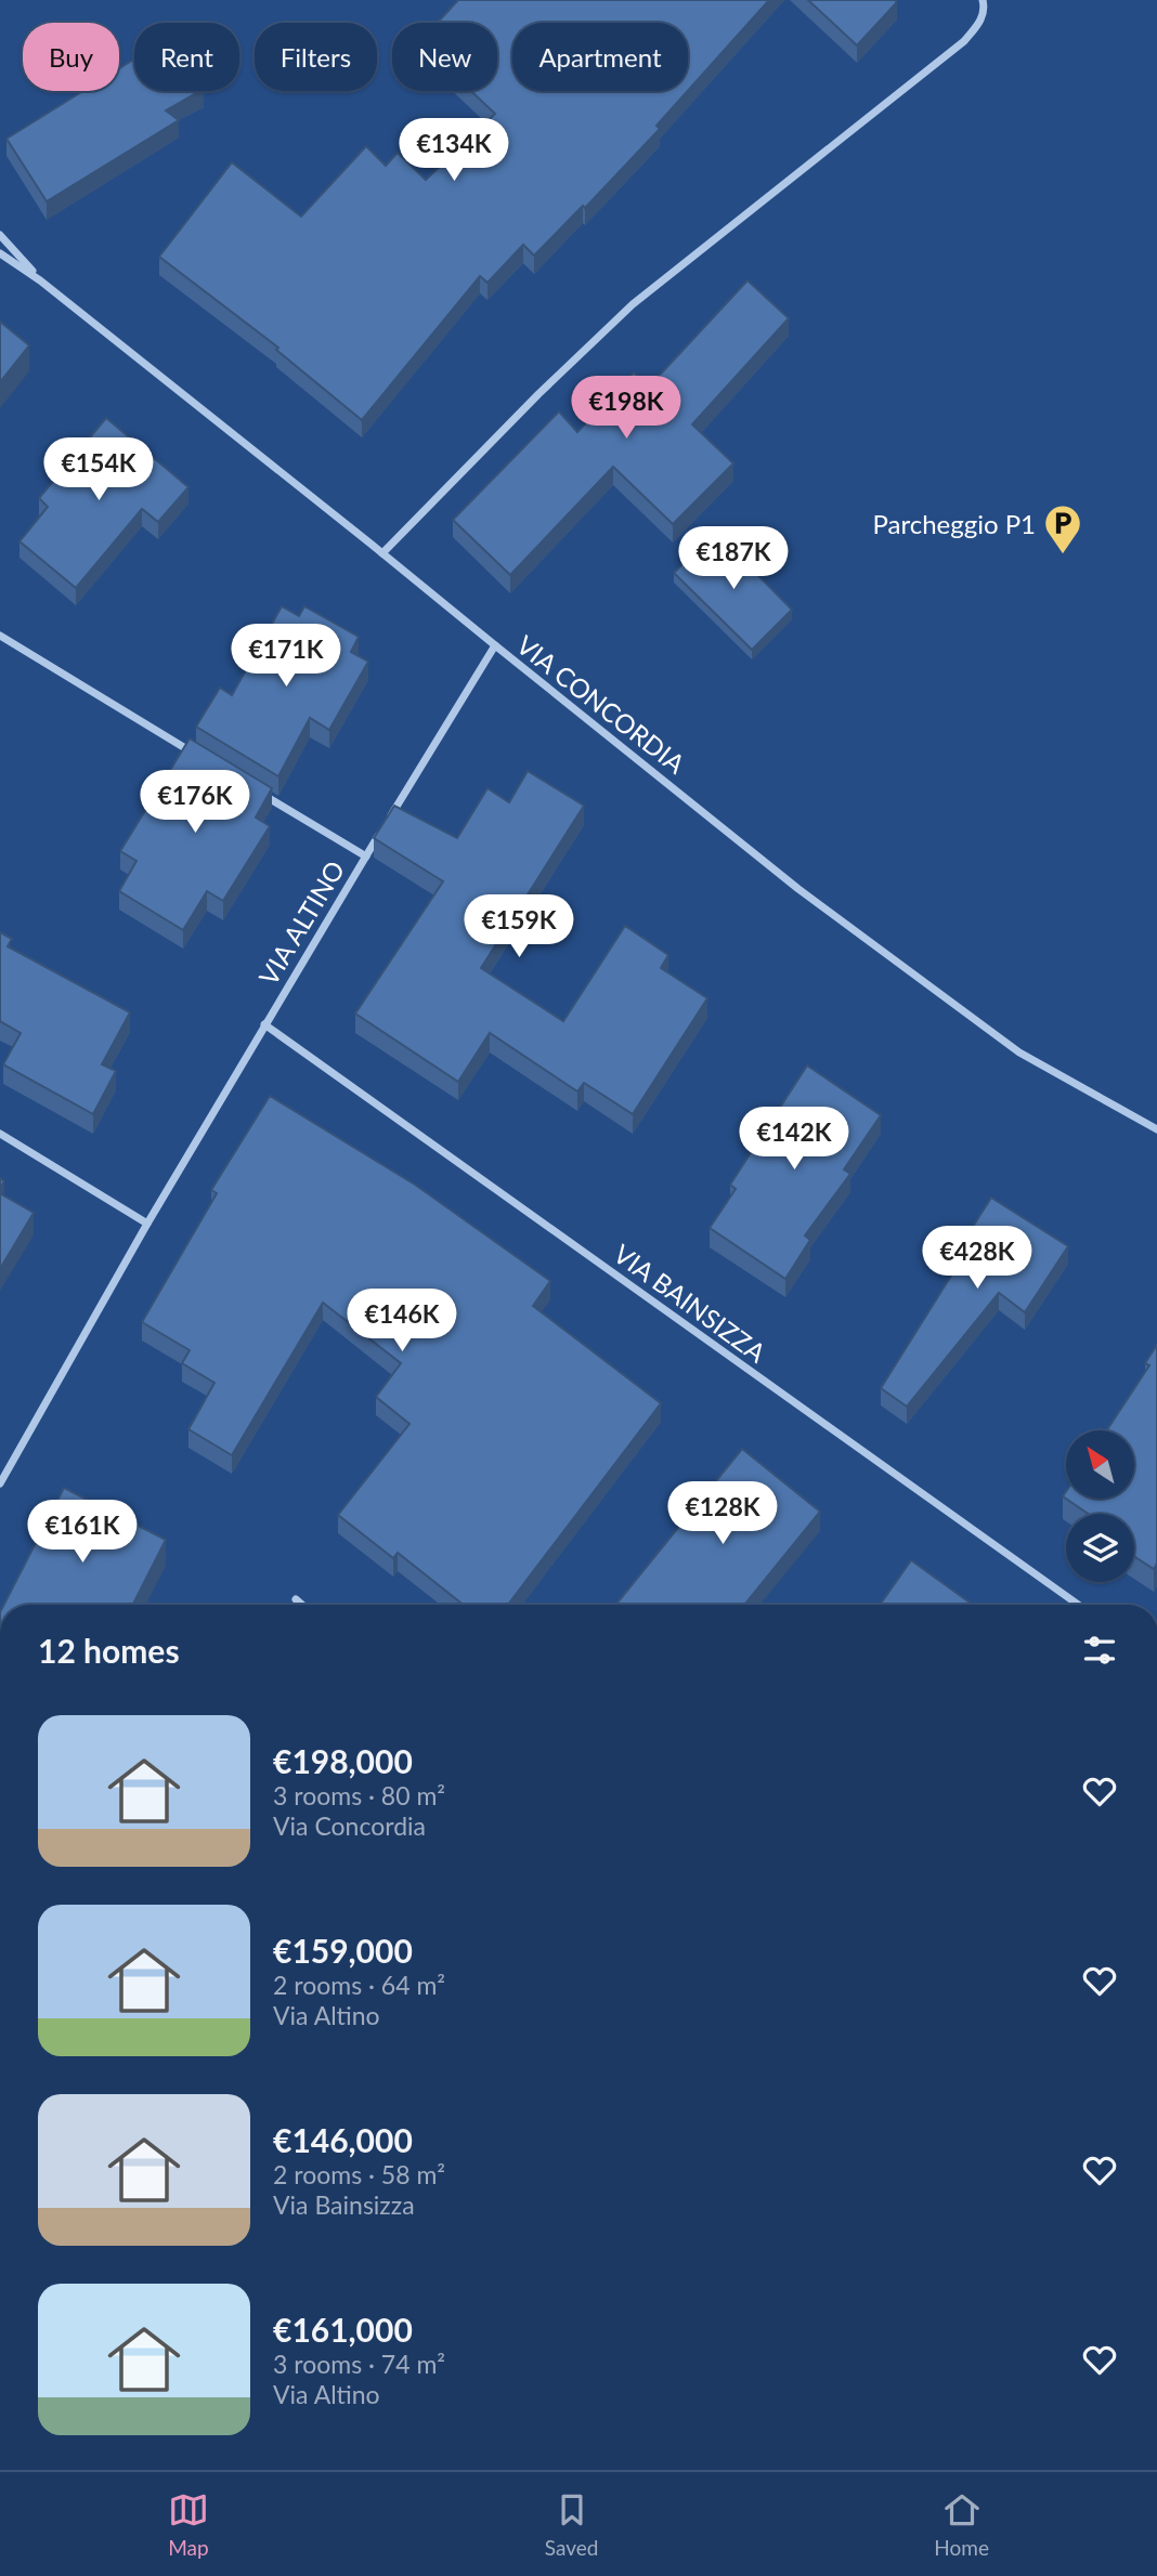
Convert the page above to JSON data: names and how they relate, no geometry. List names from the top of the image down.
{
  "streets": {
    "street": ["VIA CONCORDIA", "VIA ALTINO", "VIA BAINSIZZA"]
  },
  "crossings": [
    ["VIA ALTINO", "VIA BAINSIZZA"]
  ],
  "places": {
    "parking": ["Parcheggio P1"]
  },
  "north": "top left",
  "page": {
    "chip": [
      "Buy",
      "Rent",
      "Filters",
      "New",
      "Apartment"
    ],
    "price": [
      "€134K",
      "€198K",
      "€154K",
      "€187K",
      "€171K",
      "€176K",
      "€159K",
      "€142K",
      "€428K",
      "€146K",
      "€128K",
      "€161K"
    ],
    "heading": "12 homes",
    "list": [
      {
        "name": "€198,000",
        "note": "3 rooms · 80 m² · Via Concordia"
      },
      {
        "name": "€159,000",
        "note": "2 rooms · 64 m² · Via Altino"
      },
      {
        "name": "€146,000",
        "note": "2 rooms · 58 m² · Via Bainsizza"
      },
      {
        "name": "€161,000",
        "note": "3 rooms · 74 m² · Via Altino"
      }
    ],
    "tabs": ["Map", "Saved", "Home"]
  }
}
